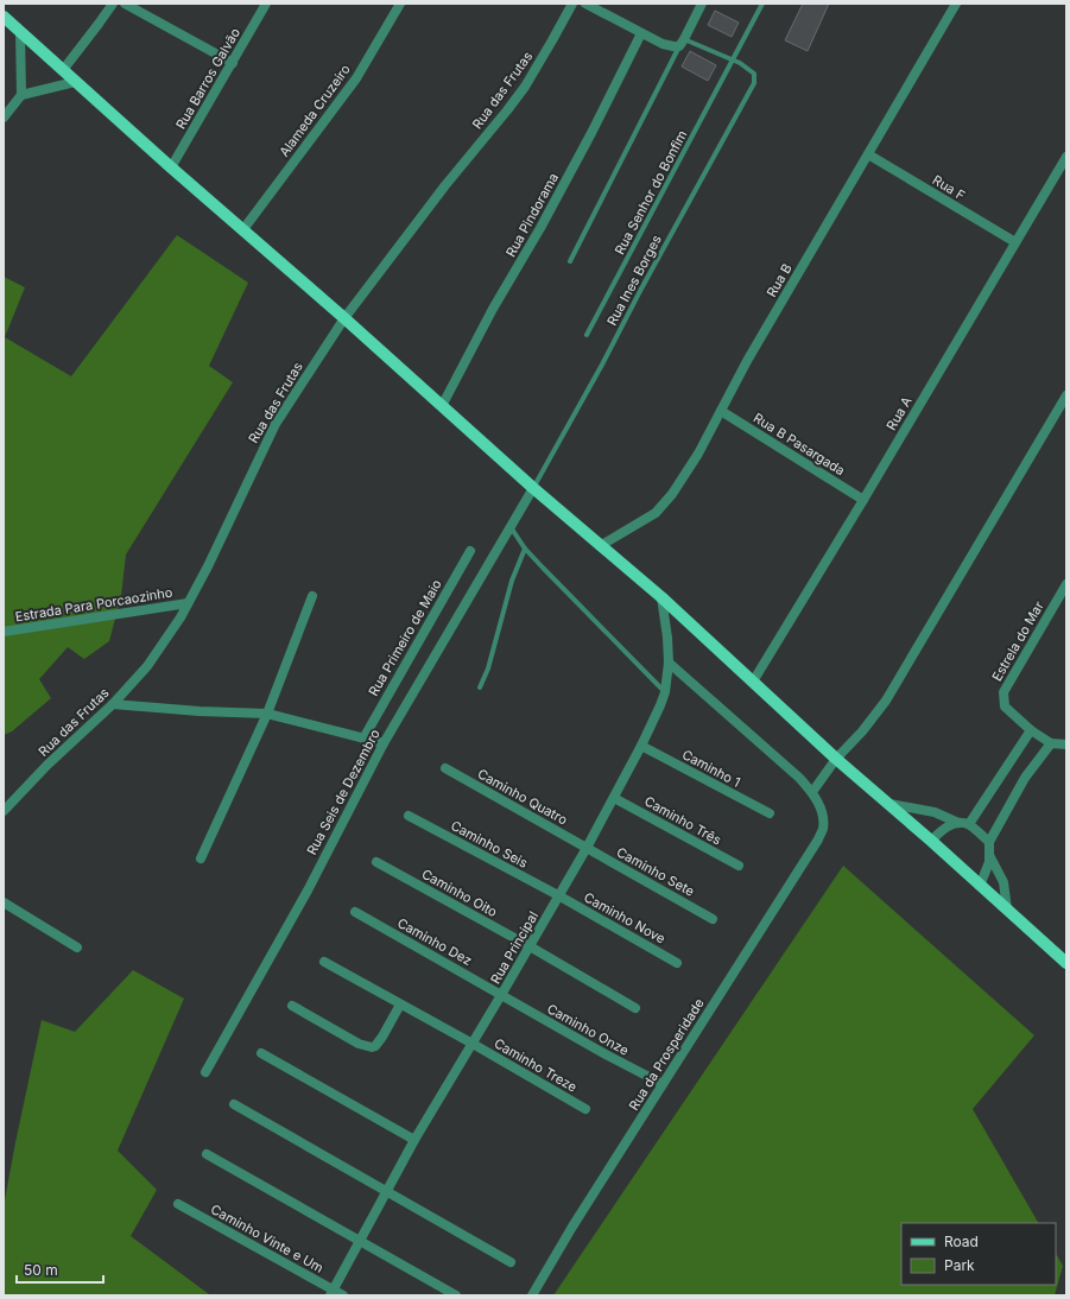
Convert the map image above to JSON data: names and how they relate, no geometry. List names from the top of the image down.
{
  "streets": {
    "street": [
      "Rua Barros Galvão",
      "Rua das Frutas",
      "Alameda Cruzeiro",
      "Rua F",
      "Rua Pindorama",
      "Rua B",
      "Rua A",
      "Rua B Pasargada",
      "Estrada Para Porcaozinho",
      "Rua Primeiro de Maio",
      "Estrela do Mar",
      "Caminho 1",
      "Rua Seis de Dezembro",
      "Caminho Quatro",
      "Caminho Três",
      "Caminho Seis",
      "Caminho Sete",
      "Caminho Oito",
      "Caminho Nove",
      "Caminho Dez",
      "Rua Principal",
      "Caminho Onze",
      "Rua da Prosperidade",
      "Caminho Treze",
      "Caminho Vinte e Um"
    ],
    "lane": ["Rua Senhor do Bonfim", "Rua Ines Borges"]
  },
  "crossings": [
    ["Rua das Frutas", "Estrada Para Porcaozinho"],
    ["Rua F", "Rua B"],
    ["Rua F", "Rua A"],
    ["Rua Senhor do Bonfim", "Rua Ines Borges"],
    ["Rua Ines Borges", "Rua Seis de Dezembro"],
    ["Rua B", "Rua B Pasargada"],
    ["Rua A", "Rua B Pasargada"],
    ["Caminho 1", "Rua Principal"],
    ["Caminho Quatro", "Caminho Sete"],
    ["Caminho Quatro", "Rua Principal"],
    ["Caminho Três", "Rua Principal"],
    ["Caminho Seis", "Caminho Nove"],
    ["Caminho Seis", "Rua Principal"],
    ["Caminho Sete", "Rua Principal"],
    ["Caminho Oito", "Rua Principal"],
    ["Caminho Nove", "Rua Principal"],
    ["Caminho Dez", "Rua Principal"],
    ["Caminho Dez", "Caminho Onze"],
    ["Rua Principal", "Caminho Onze"],
    ["Rua Principal", "Caminho Treze"],
    ["Rua Principal", "Caminho Vinte e Um"],
    ["Caminho Onze", "Rua da Prosperidade"]
  ],
  "legend": ["Road", "Park"],
  "scale_bar": "50 m"
}
